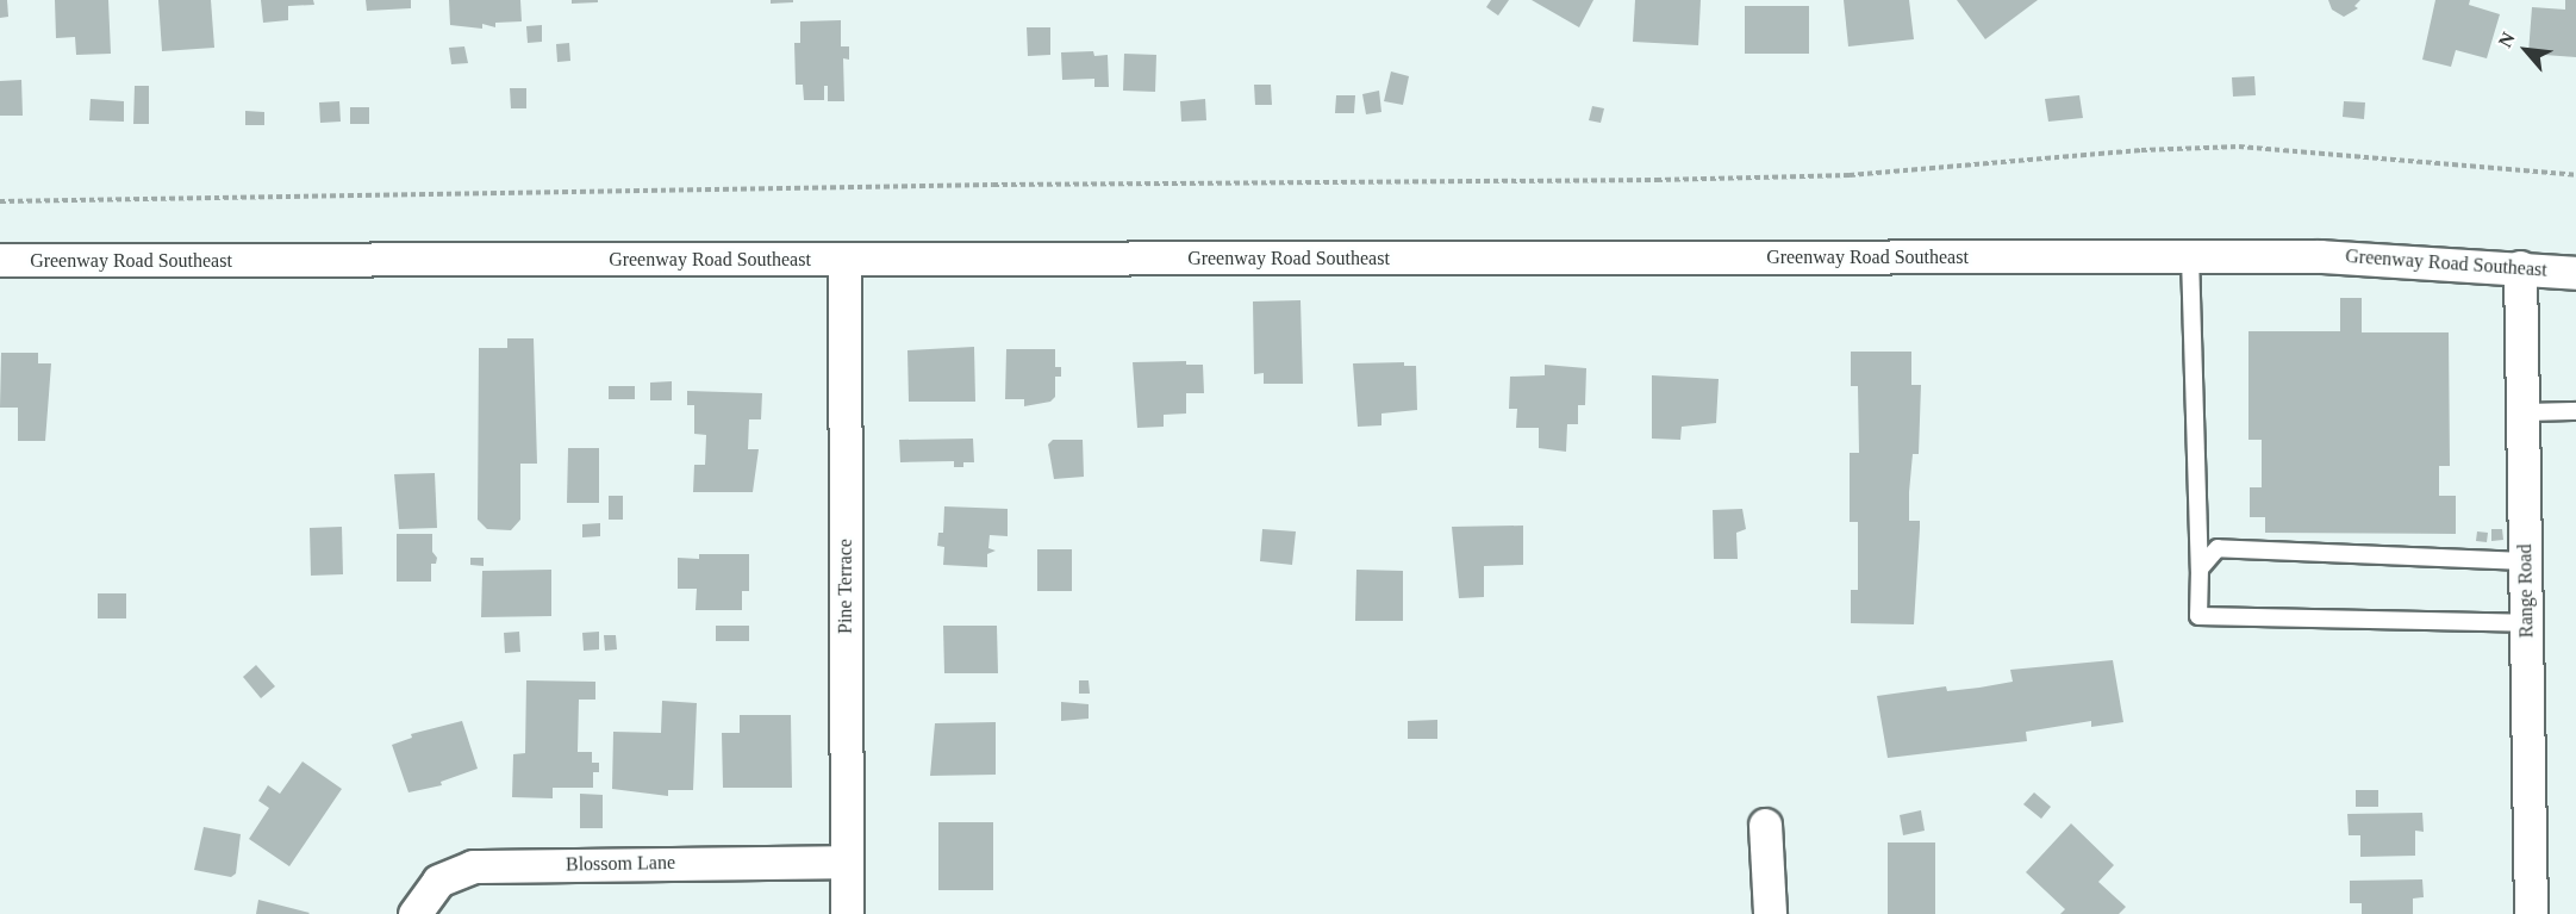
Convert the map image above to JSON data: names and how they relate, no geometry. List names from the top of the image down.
{
  "streets": {
    "street": [
      "Greenway Road Southeast",
      "Pine Terrace",
      "Range Road",
      "Blossom Lane"
    ]
  },
  "crossings": [
    ["Greenway Road Southeast", "Pine Terrace"],
    ["Greenway Road Southeast", "Range Road"],
    ["Pine Terrace", "Blossom Lane"]
  ],
  "north": "top left"
}
